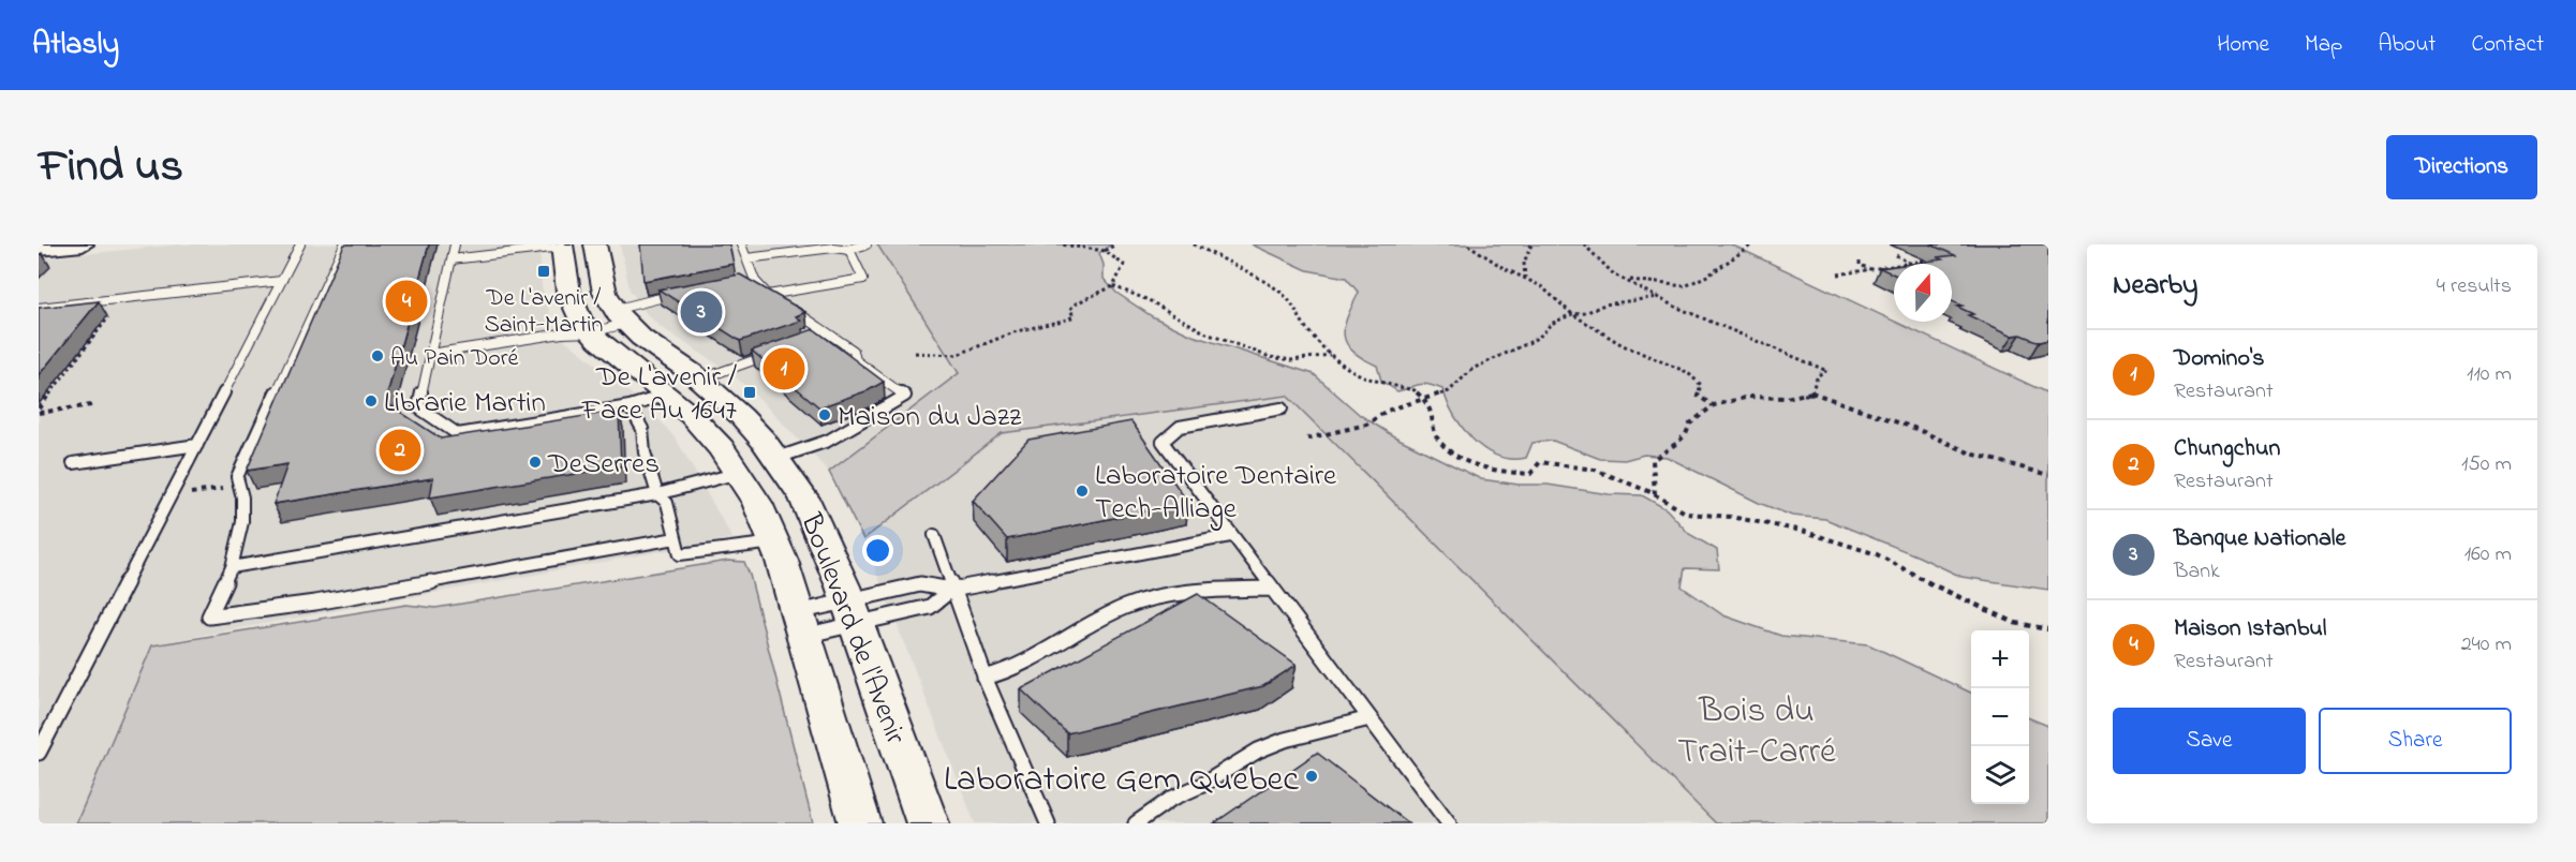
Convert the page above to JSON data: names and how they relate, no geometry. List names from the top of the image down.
{
  "streets": {
    "street": ["Boulevard de l'Avenir"]
  },
  "parks": ["Bois du Trait-Carré"],
  "places": {
    "transit": ["De L'avenir / Saint-Martin", "De L'avenir / Face Au 1647"],
    "other": [
      "Au Pain Doré",
      "Librarie Martin",
      "Maison du Jazz",
      "DeSerres",
      "Laboratoire Dentaire Tech-Alliage",
      "Laboratoire Gem Quebec"
    ]
  },
  "north": "top",
  "page": {
    "header": "Atlasly",
    "nav": [
      "Home",
      "Map",
      "About",
      "Contact"
    ],
    "title": "Find us",
    "buttons": [
      "Directions",
      ["Save", "Share"]
    ],
    "heading": ["Nearby", "4 results"],
    "pins": [
      "4",
      "3",
      "1",
      "2"
    ],
    "list": [
      {
        "mark": "1",
        "name": "Domino's",
        "note": "Restaurant",
        "value": "110 m"
      },
      {
        "mark": "2",
        "name": "Chungchun",
        "note": "Restaurant",
        "value": "150 m"
      },
      {
        "mark": "3",
        "name": "Banque Nationale",
        "note": "Bank",
        "value": "160 m"
      },
      {
        "mark": "4",
        "name": "Maison Istanbul",
        "note": "Restaurant",
        "value": "240 m"
      }
    ],
    "map_buttons": ["+", "−"]
  }
}
